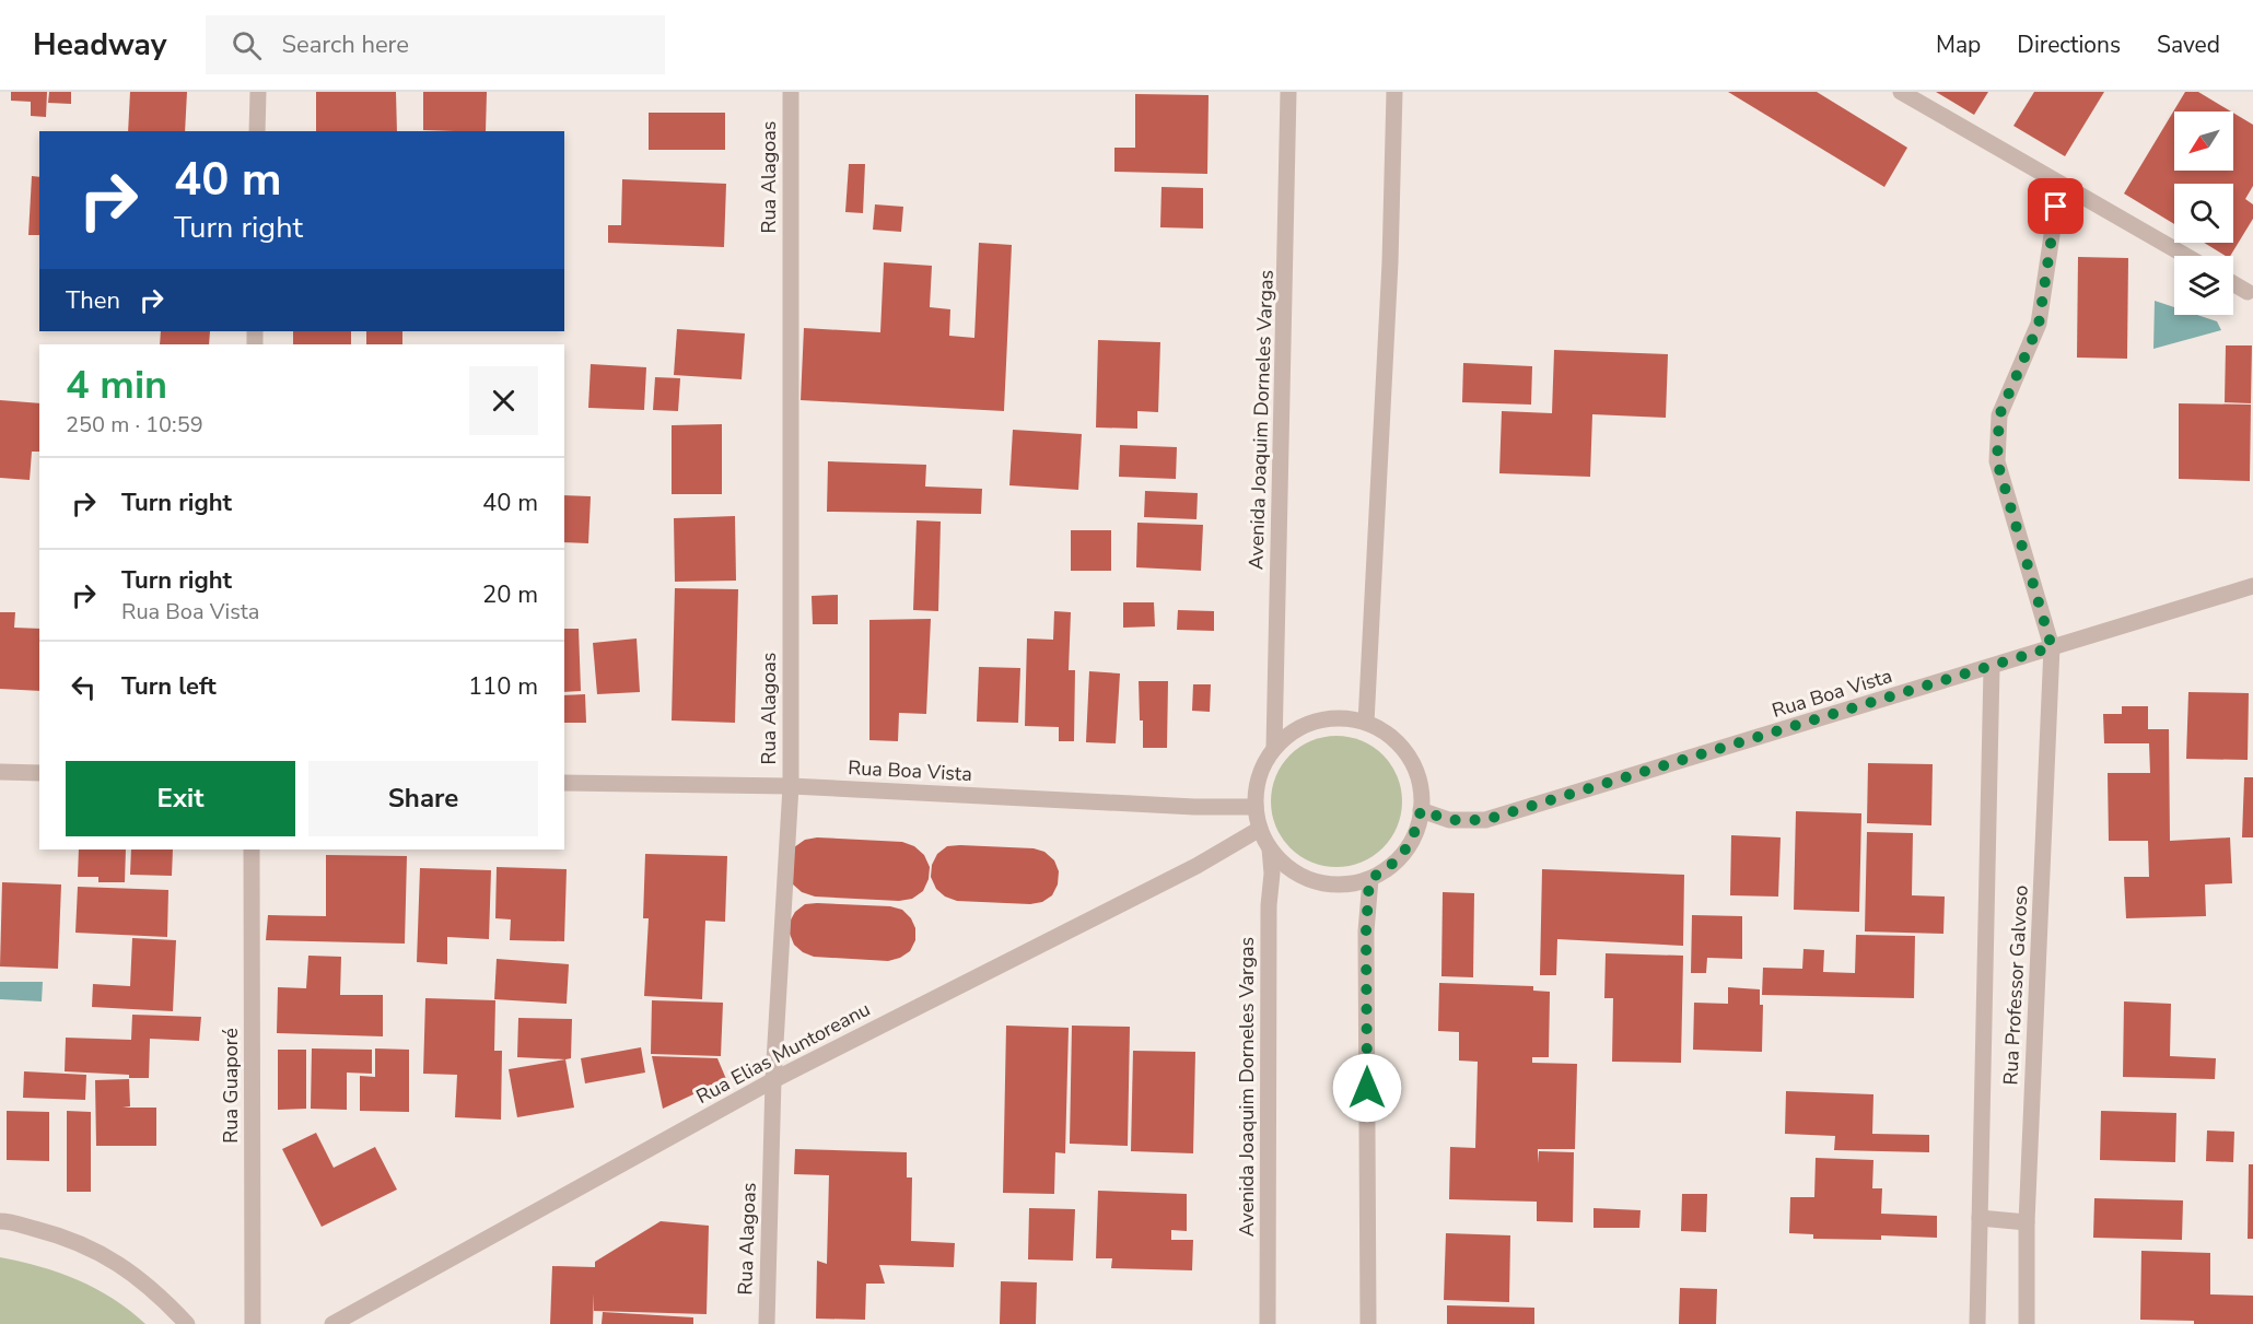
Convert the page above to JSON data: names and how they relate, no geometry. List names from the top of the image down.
{
  "streets": {
    "street": [
      "Rua Alagoas",
      "Avenida Joaquim Dorneles Vargas",
      "Rua Boa Vista",
      "Rua Professor Galvoso",
      "Rua Elias Muntoreanu",
      "Rua Guaporé"
    ]
  },
  "crossings": [
    ["Rua Alagoas", "Rua Boa Vista"],
    ["Rua Alagoas", "Rua Elias Muntoreanu"],
    ["Avenida Joaquim Dorneles Vargas", "Rua Boa Vista"],
    ["Avenida Joaquim Dorneles Vargas", "Rua Elias Muntoreanu"],
    ["Rua Boa Vista", "Rua Professor Galvoso"],
    ["Rua Boa Vista", "Rua Elias Muntoreanu"]
  ],
  "north": "bottom left",
  "page": {
    "header": "Headway",
    "search": "Search here",
    "nav": ["Map", "Directions", "Saved"],
    "turn": ["40 m", "Turn right"],
    "then": "Then",
    "heading": ["4 min", "250 m · 10:59"],
    "list": [
      {
        "name": "Turn right",
        "value": "40 m"
      },
      {
        "name": "Turn right",
        "note": "Rua Boa Vista",
        "value": "20 m"
      },
      {
        "name": "Turn left",
        "value": "110 m"
      }
    ],
    "buttons": ["Exit", "Share"]
  }
}
